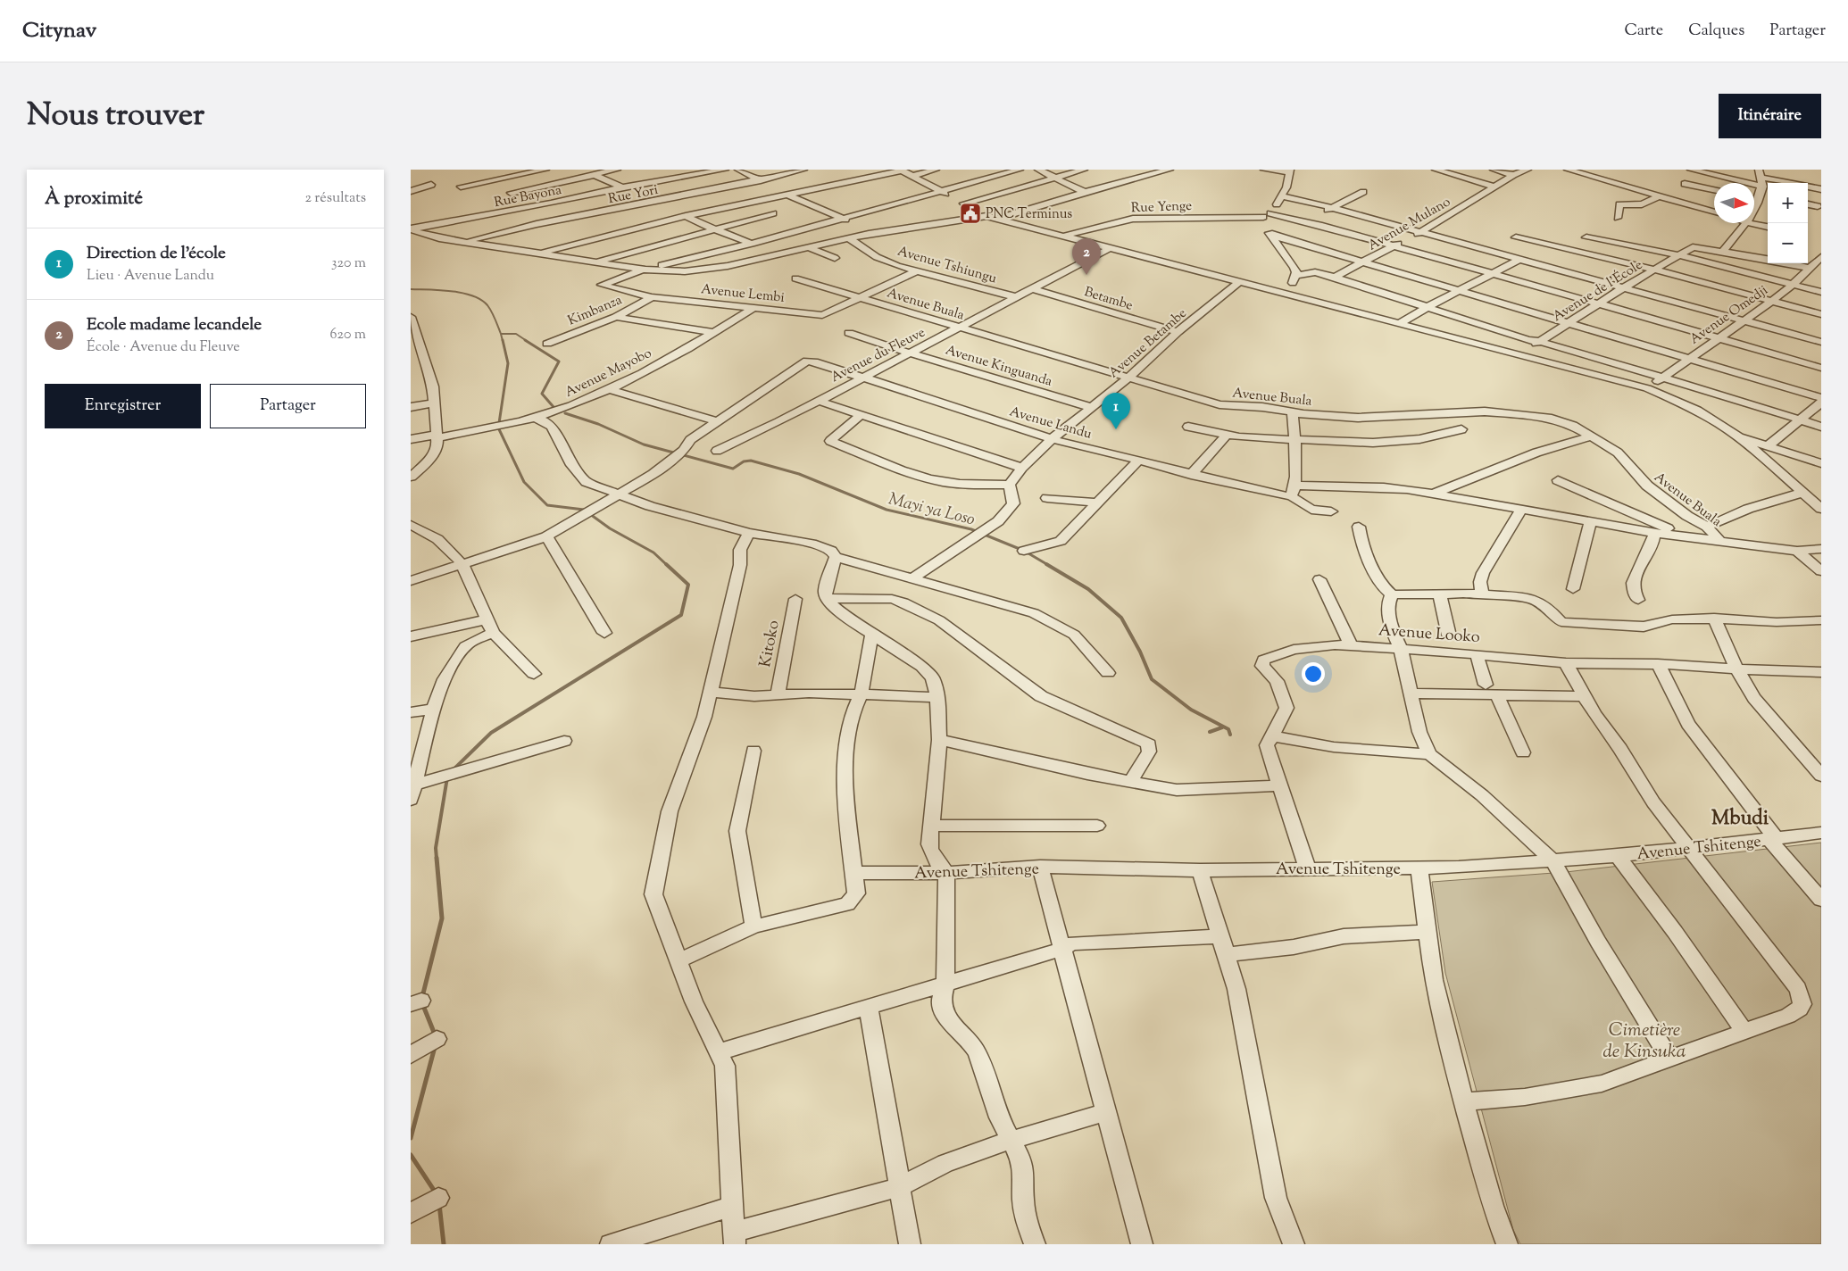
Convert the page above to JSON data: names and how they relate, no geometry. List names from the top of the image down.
{
  "streets": {
    "street": [
      "Rue Yori",
      "Rue Bayona",
      "Rue Yenge",
      "Avenue Mulano",
      "Avenue Tshiungu",
      "Avenue de l'École",
      "Avenue Lembi",
      "Betambe",
      "Avenue Buala",
      "Kimbanza",
      "Avenue Omedji",
      "Avenue Betambe",
      "Avenue du Fleuve",
      "Avenue Kinguanda",
      "Avenue Mayobo",
      "Avenue Landu",
      "Avenue Looko",
      "Kitoko",
      "Avenue Tshitenge"
    ]
  },
  "crossings": [
    ["Rue Yenge", "Avenue Mulano"],
    ["Rue Yenge", "Avenue de l'École"],
    ["Rue Yenge", "Avenue Omedji"],
    ["Avenue Tshiungu", "Avenue Lembi"],
    ["Avenue Tshiungu", "Avenue du Fleuve"],
    ["Avenue Lembi", "Avenue Buala"],
    ["Avenue Lembi", "Kimbanza"],
    ["Avenue Lembi", "Avenue Mayobo"],
    ["Betambe", "Avenue Betambe"],
    ["Betambe", "Avenue du Fleuve"],
    ["Avenue Buala", "Avenue Betambe"],
    ["Avenue Buala", "Avenue du Fleuve"],
    ["Avenue Buala", "Avenue Landu"],
    ["Avenue Betambe", "Avenue Kinguanda"],
    ["Avenue Betambe", "Avenue Landu"],
    ["Avenue du Fleuve", "Avenue Kinguanda"],
    ["Avenue du Fleuve", "Avenue Landu"]
  ],
  "districts": ["Mbudi"],
  "water": ["Mayi ya Loso"],
  "parks": ["Cimetière de Kinsuka"],
  "places": {
    "public building": ["PNC Terminus"]
  },
  "north": "right",
  "page": {
    "header": "Citynav",
    "nav": ["Carte", "Calques", "Partager"],
    "title": "Nous trouver",
    "buttons": [
      "Itinéraire",
      ["Enregistrer", "Partager"]
    ],
    "heading": ["À proximité", "2 résultats"],
    "map_buttons": ["+", "−"],
    "list": [
      {
        "mark": "1",
        "name": "Direction de l'école",
        "note": "Lieu · Avenue Landu",
        "value": "320 m"
      },
      {
        "mark": "2",
        "name": "Ecole madame lecandele",
        "note": "École · Avenue du Fleuve",
        "value": "620 m"
      }
    ],
    "pins": ["2", "1"]
  }
}
